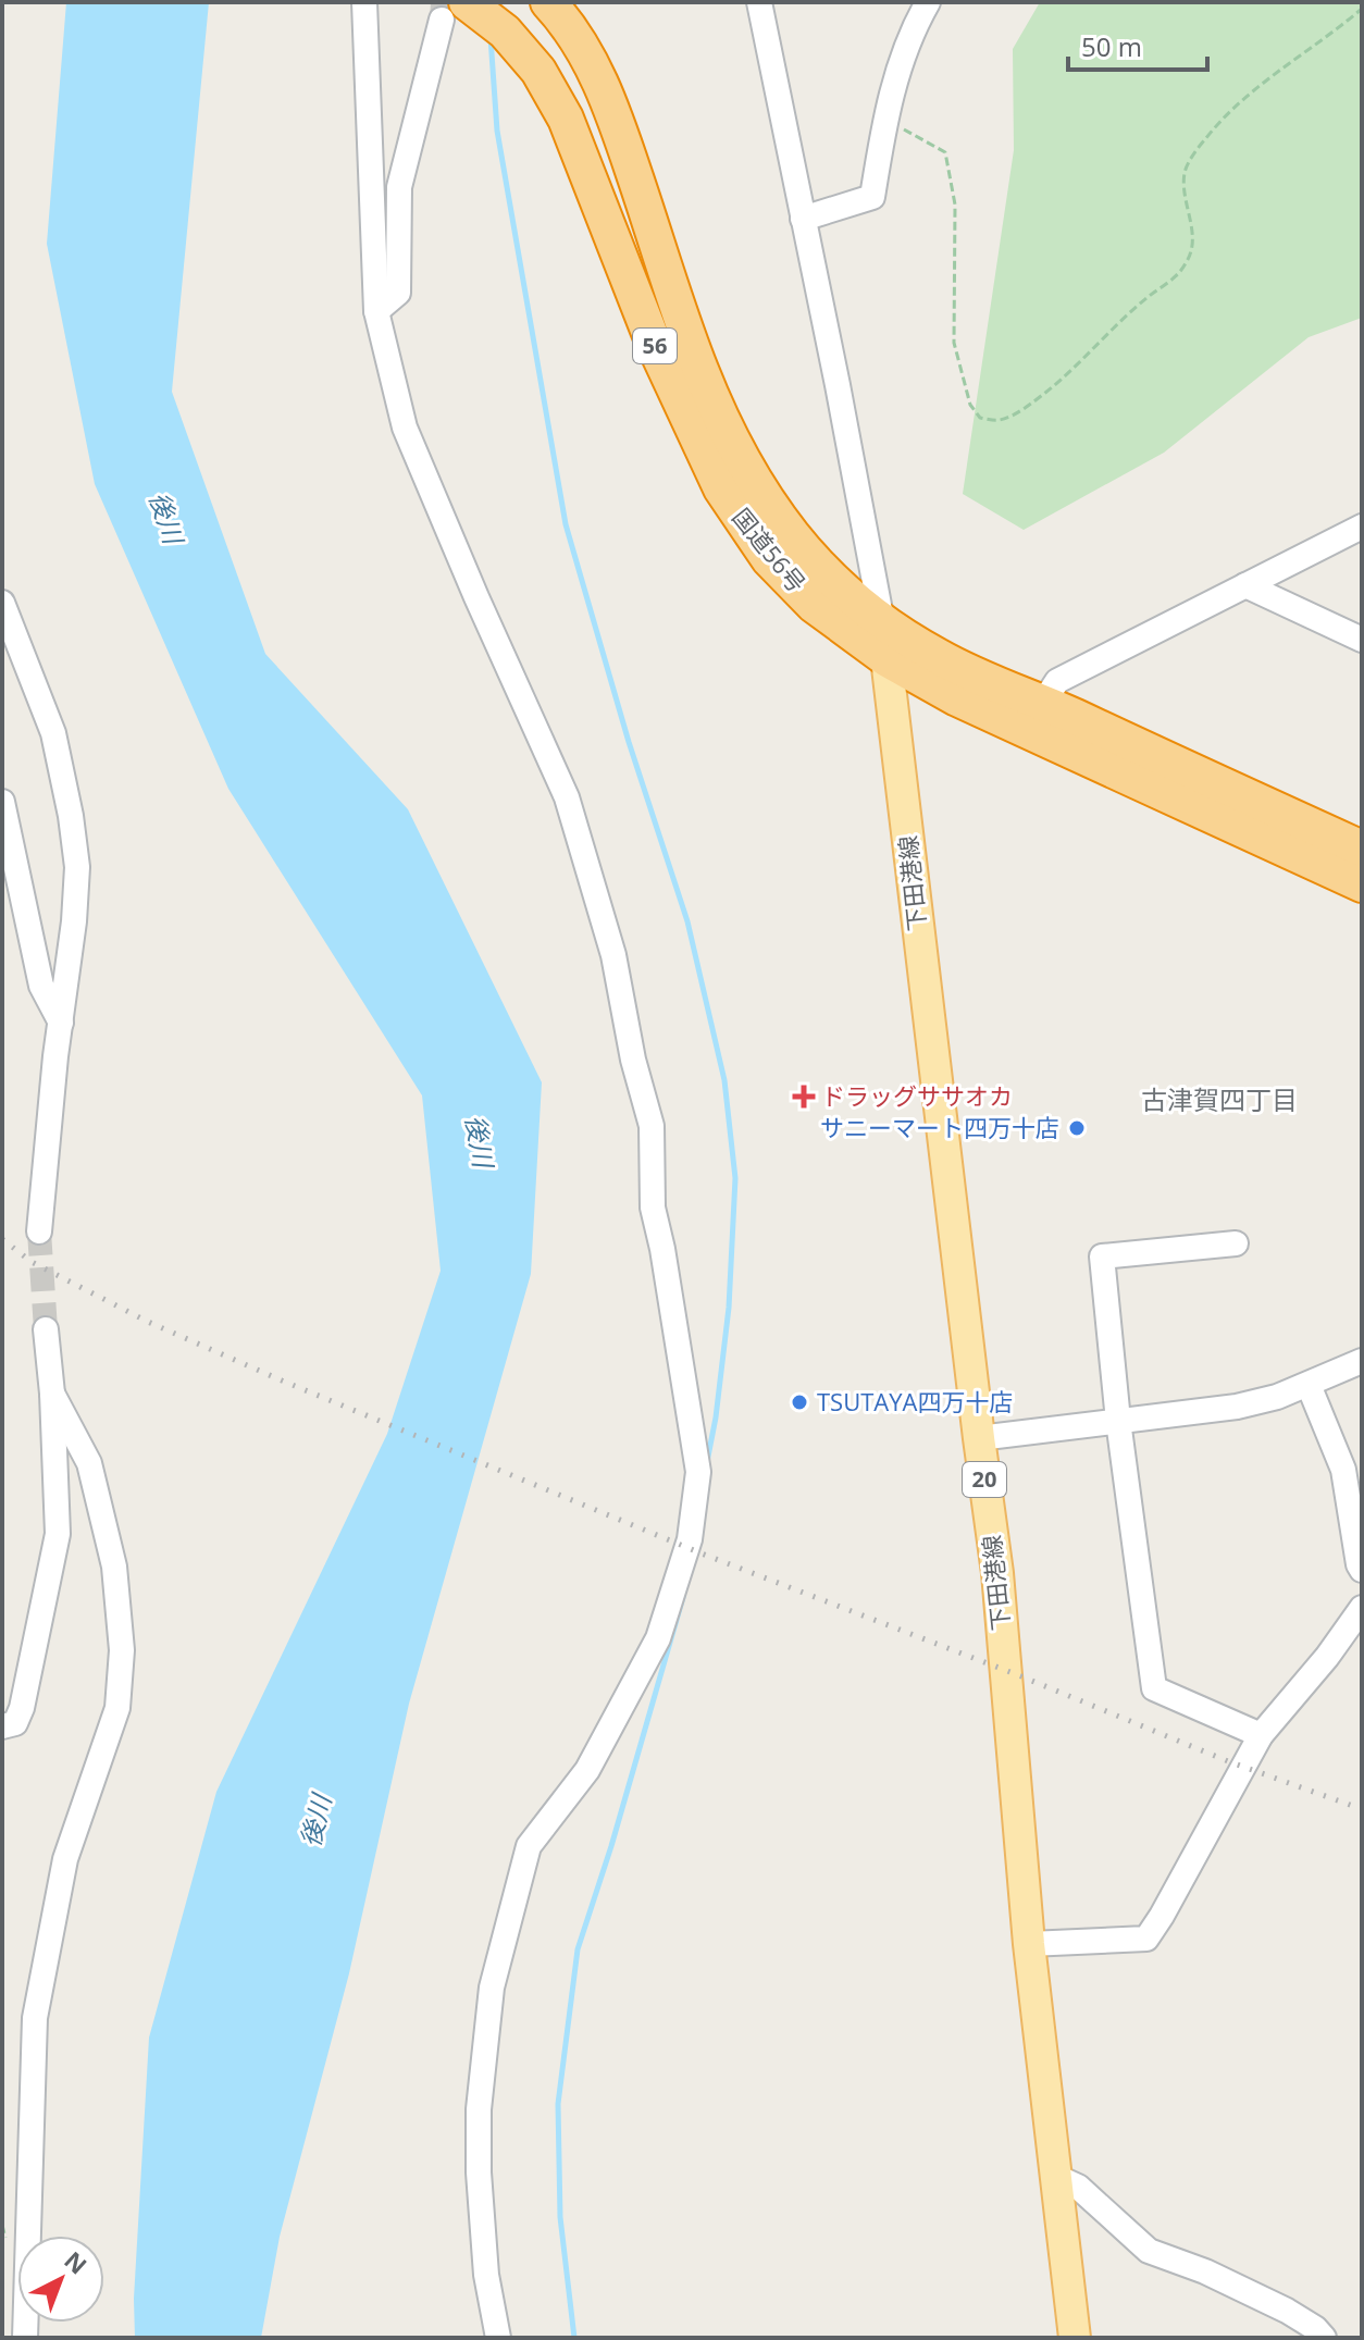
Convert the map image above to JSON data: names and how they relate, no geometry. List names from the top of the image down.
{
  "streets": {
    "highway": ["56", "国道56号"],
    "main road": ["下田港線", "20"]
  },
  "crossings": [
    ["国道56号", "下田港線"]
  ],
  "districts": ["古津賀四丁目"],
  "water": ["後川"],
  "places": {
    "health": ["ドラッグササオカ"],
    "other": ["サニーマート四万十店", "TSUTAYA四万十店"]
  },
  "scale_bar": "50 m",
  "north": "top right"
}
